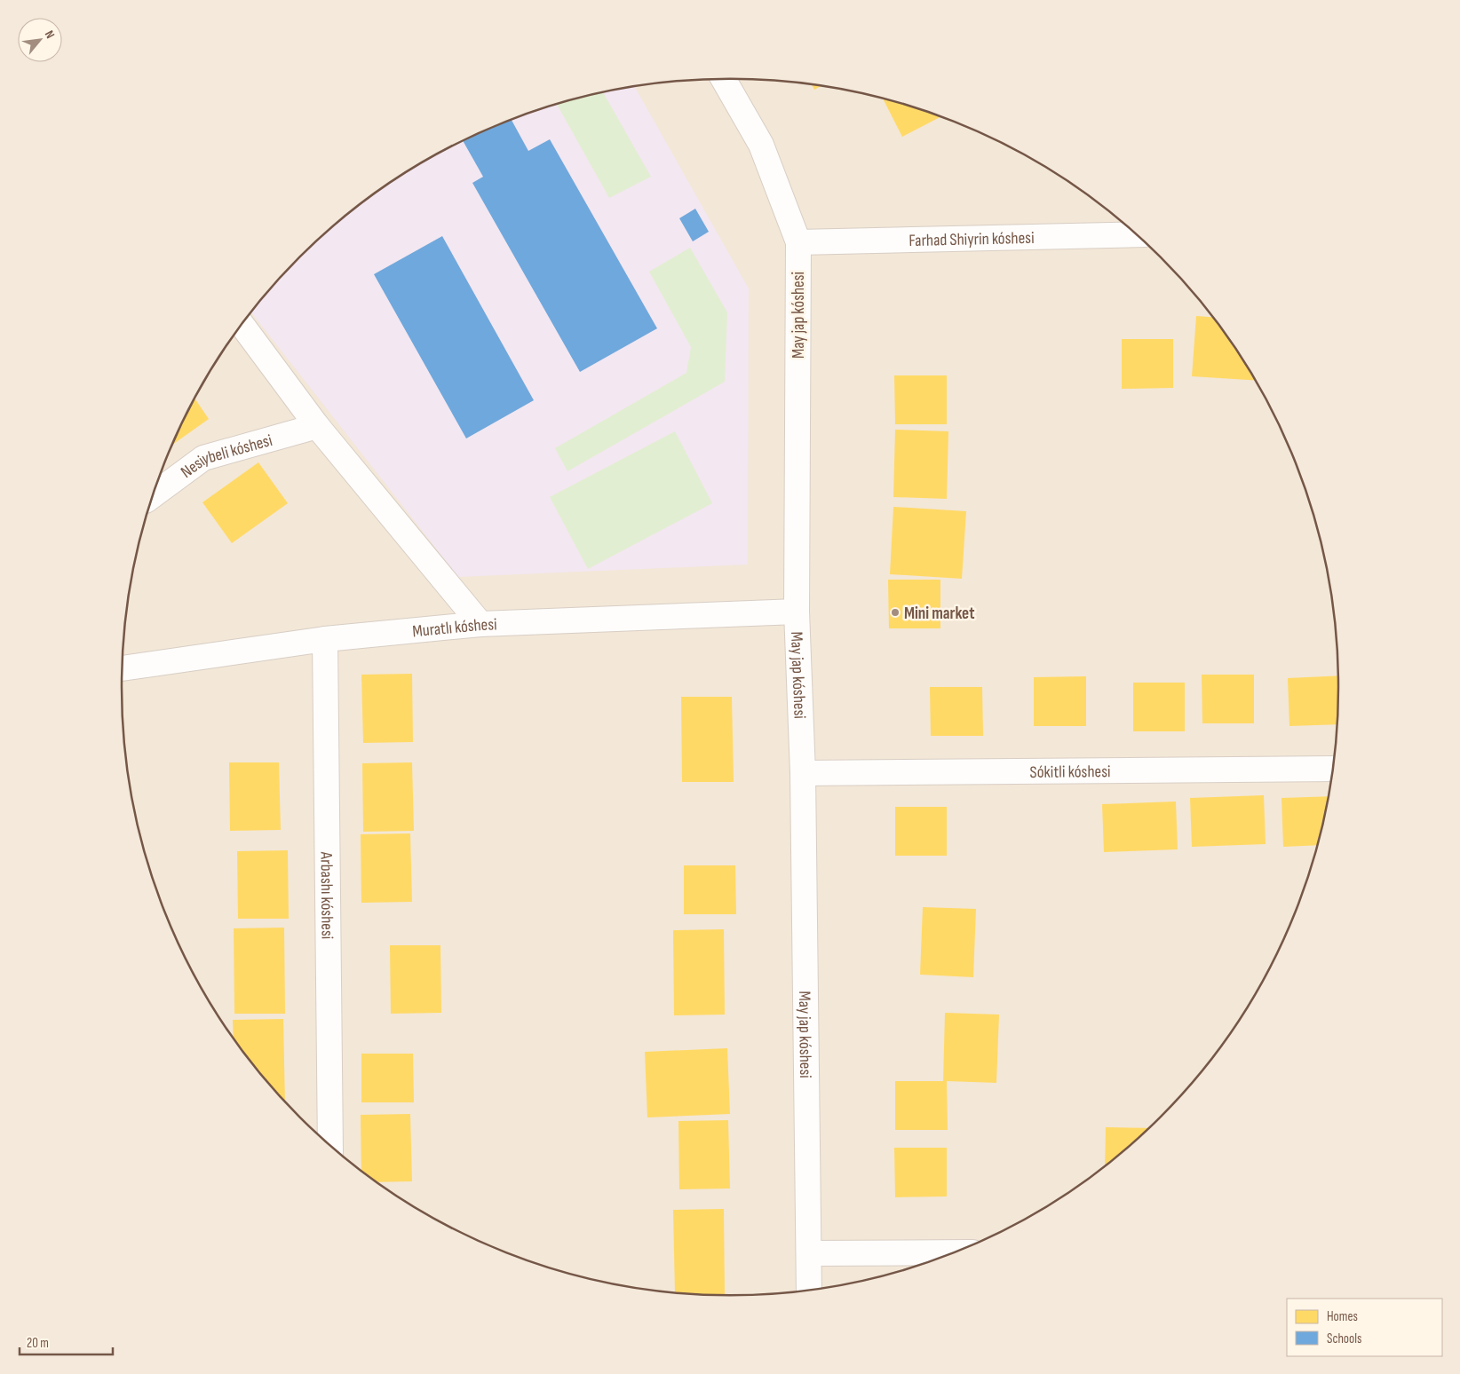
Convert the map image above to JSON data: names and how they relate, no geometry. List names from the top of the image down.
{
  "streets": {
    "street": [
      "Farhad Shiyrin kóshesi",
      "May jap kóshesi",
      "Nesiybeli kóshesi",
      "Muratlı kóshesi",
      "Sókitli kóshesi",
      "Arbashı kóshesi"
    ]
  },
  "crossings": [
    ["Farhad Shiyrin kóshesi", "May jap kóshesi"],
    ["May jap kóshesi", "Muratlı kóshesi"],
    ["May jap kóshesi", "Sókitli kóshesi"],
    ["Muratlı kóshesi", "Arbashı kóshesi"]
  ],
  "places": ["Mini market"],
  "legend": ["Homes", "Schools"],
  "scale_bar": "20 m",
  "north": "top right"
}
